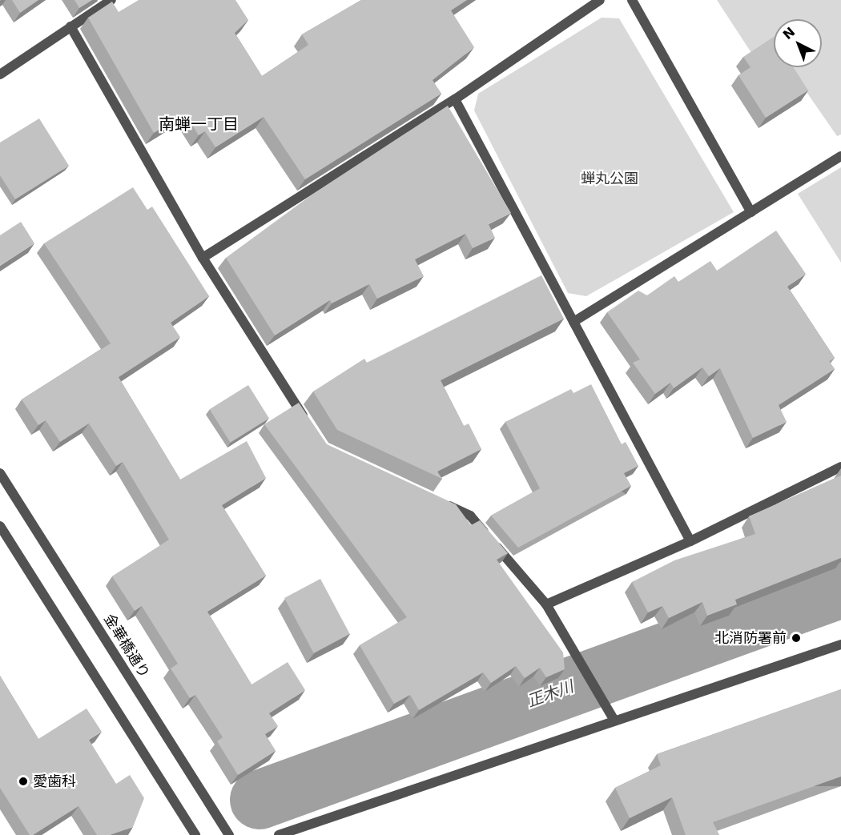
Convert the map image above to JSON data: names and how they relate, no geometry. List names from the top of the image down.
{
  "streets": {
    "street": ["金華橋通り"]
  },
  "districts": ["南蝉一丁目"],
  "water": ["正木川"],
  "parks": ["蝉丸公園"],
  "places": ["北消防署前", "愛歯科"],
  "north": "top left"
}
